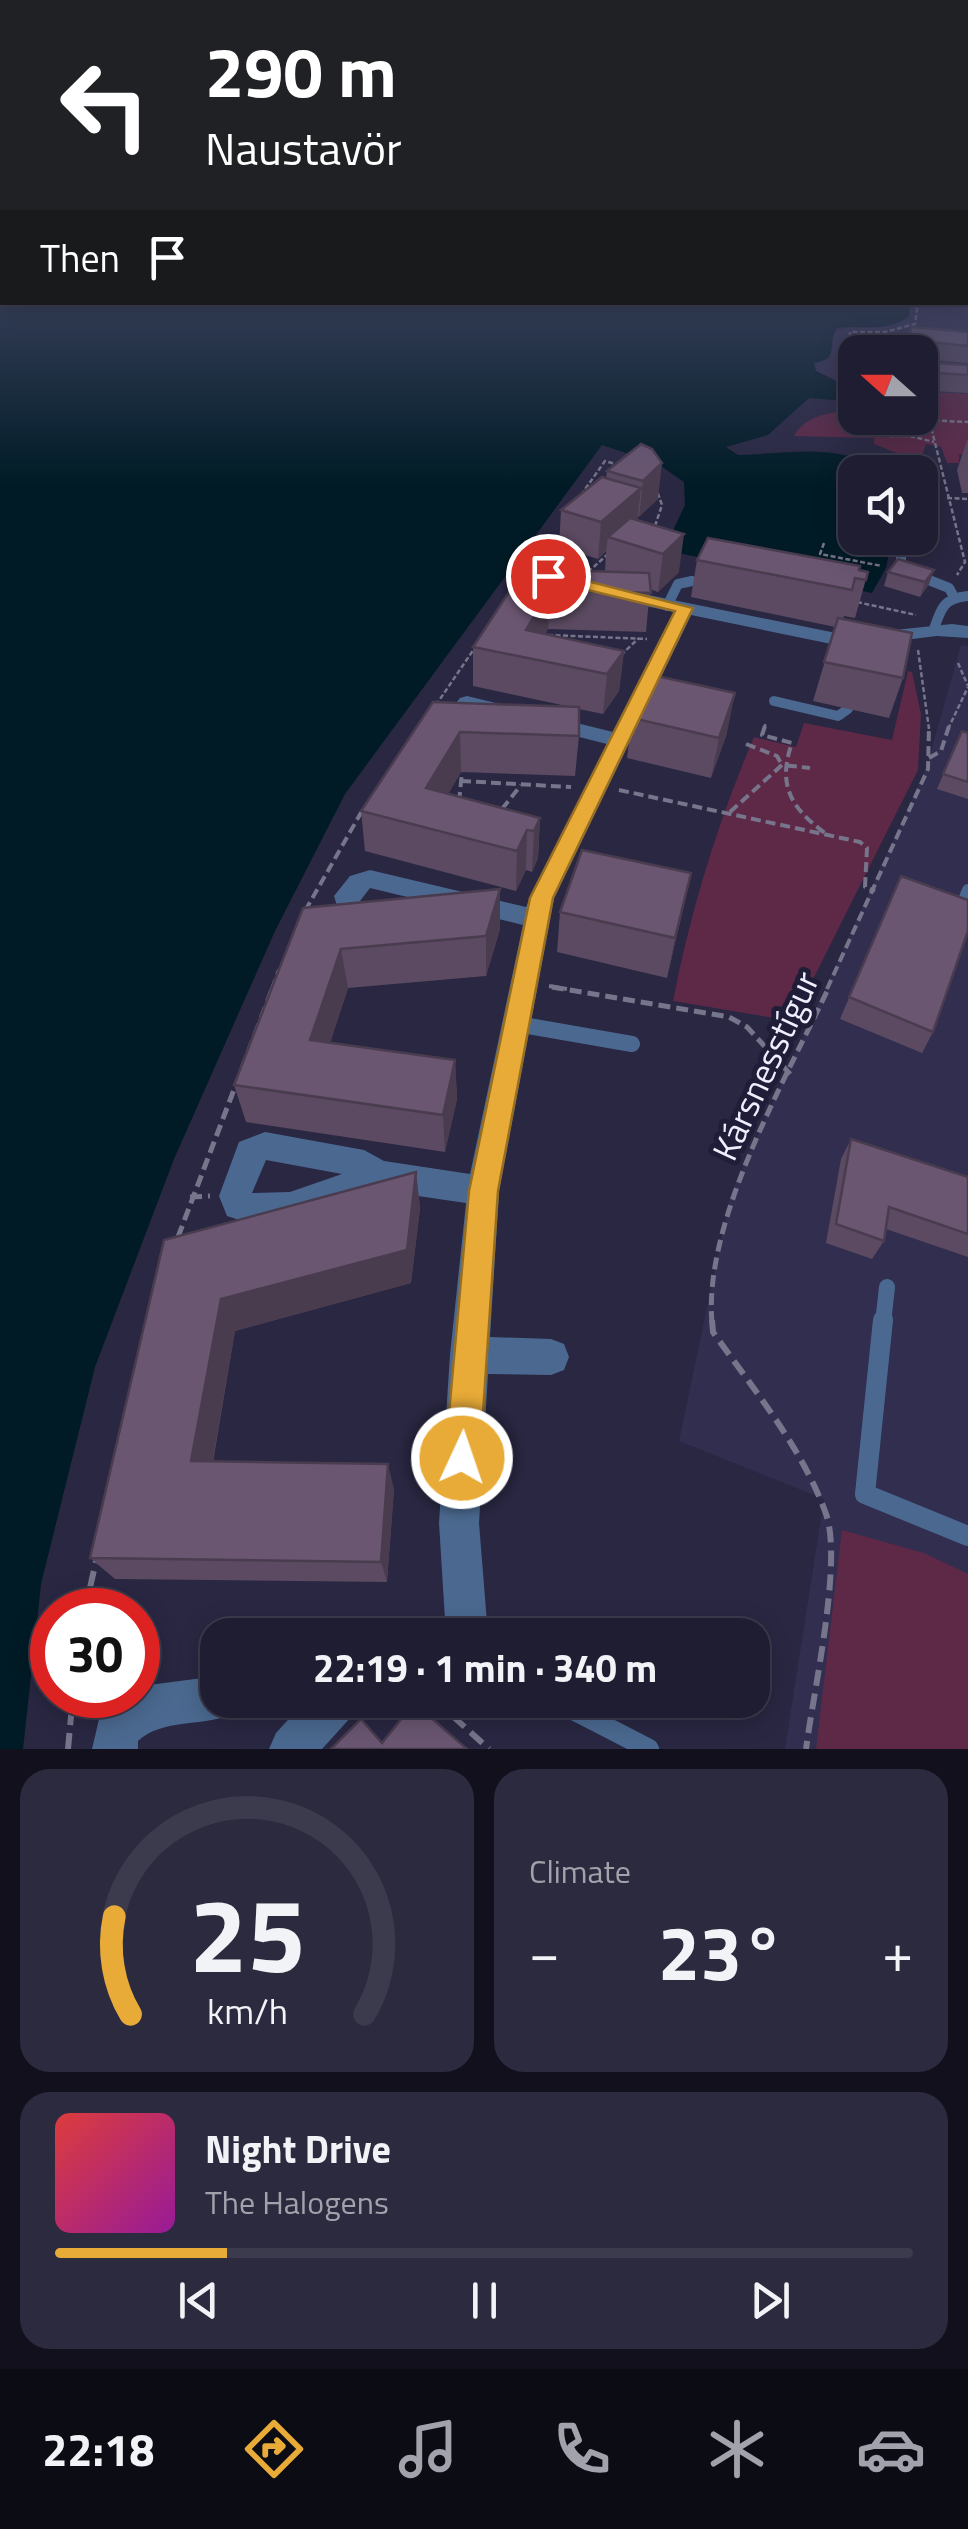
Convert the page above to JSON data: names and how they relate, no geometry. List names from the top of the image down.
{
  "streets": {
    "path": ["Kársnesstígur"]
  },
  "north": "left",
  "page": {
    "turn": ["290 m", "Naustavör"],
    "then": "Then",
    "limit": "30",
    "trip": "22:19 · 1 min · 340 m",
    "tile": "Climate",
    "heat": ["−", "23°", "+"],
    "song": ["Night Drive", "The Halogens"],
    "tabs": "22:18",
    "gauge": ["25", "km/h"]
  }
}
